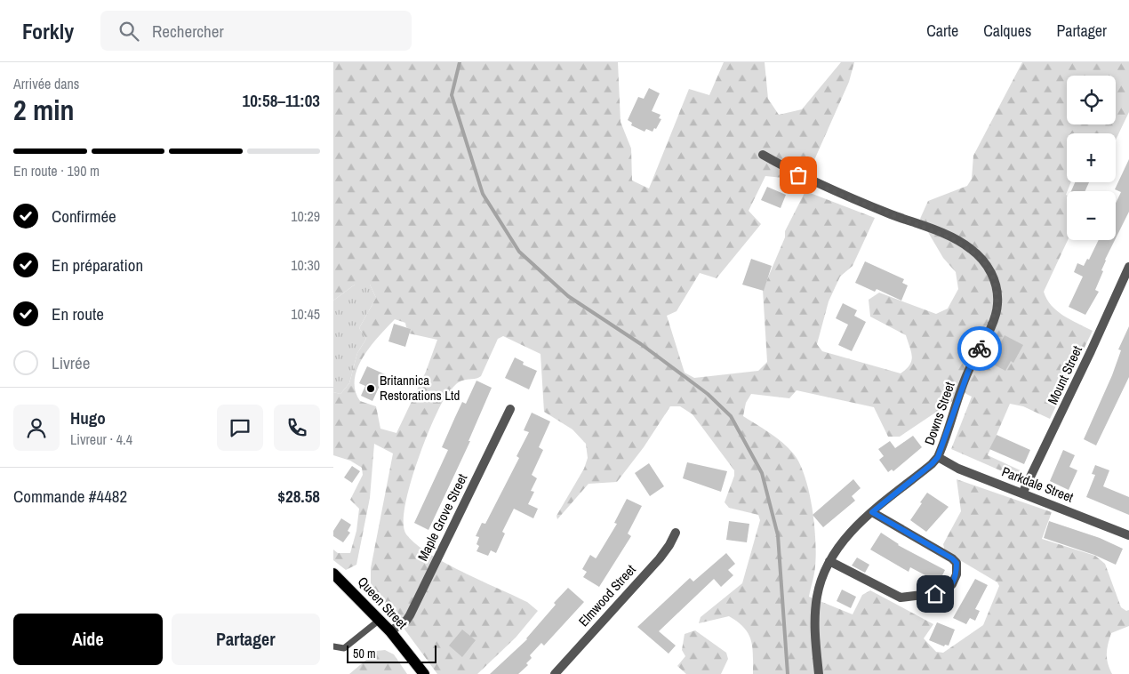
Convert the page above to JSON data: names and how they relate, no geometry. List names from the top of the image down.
{
  "streets": {
    "main road": ["Queen Street"],
    "street": [
      "Mount Street",
      "Downs Street",
      "Parkdale Street",
      "Maple Grove Street",
      "Elmwood Street"
    ]
  },
  "crossings": [
    ["Mount Street", "Parkdale Street"],
    ["Downs Street", "Parkdale Street"],
    ["Maple Grove Street", "Queen Street"]
  ],
  "places": ["Britannica Restorations Ltd"],
  "scale_bar": "50 m",
  "page": {
    "header": "Forkly",
    "search": "Rechercher",
    "nav": ["Carte", "Calques", "Partager"],
    "heading": ["2 min", "Arrivée dans", "10:58–11:03"],
    "panel": [
      "Hugo",
      "Livreur · 4.4",
      "Commande #4482",
      "$28.58"
    ],
    "map_buttons": ["+", "−"],
    "bar": "En route · 190 m",
    "list": [
      ["Confirmée", "10:29"],
      ["En préparation", "10:30"],
      ["En route", "10:45"],
      "Livrée"
    ],
    "buttons": ["Aide", "Partager"],
    "scale": "50 m"
  }
}
